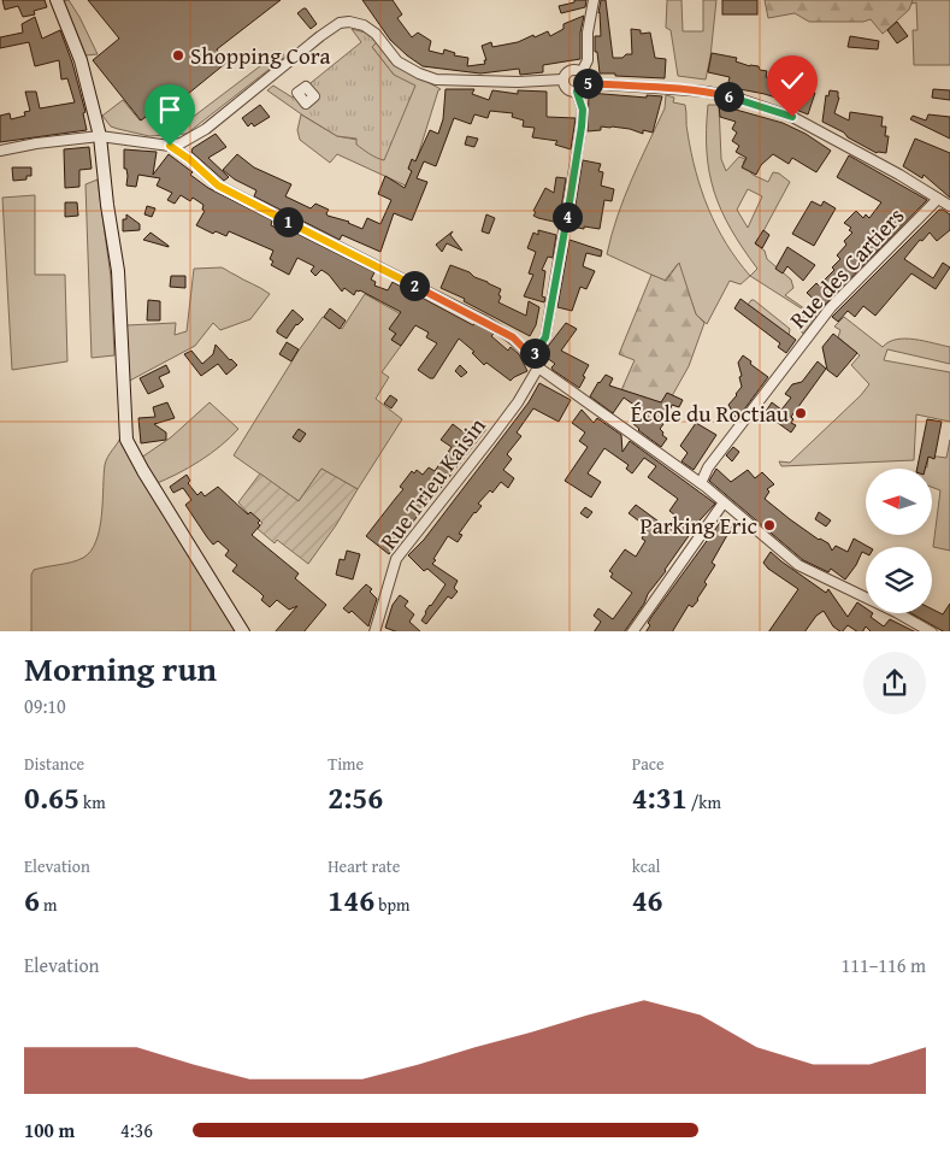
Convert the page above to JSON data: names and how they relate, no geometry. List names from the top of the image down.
{
  "streets": {
    "street": ["Rue des Cartiers", "Rue Trieu Kaisin"]
  },
  "places": ["Shopping Cora", "École du Roctiau", "Parking Eric"],
  "north": "left",
  "page": {
    "pins": [
      "5",
      "6",
      "4",
      "1",
      "2",
      "3"
    ],
    "heading": ["Morning run", "09:10"],
    "stats": [
      ["Distance", "0.65 km"],
      ["Time", "2:56"],
      ["Pace", "4:31 /km"],
      ["Elevation", "6 m"],
      ["Heart rate", "146 bpm"],
      ["kcal", "46"]
    ],
    "chart": ["Elevation", "111–116 m"],
    "list": [
      {
        "name": "100 m",
        "note": "4:36"
      }
    ]
  }
}
